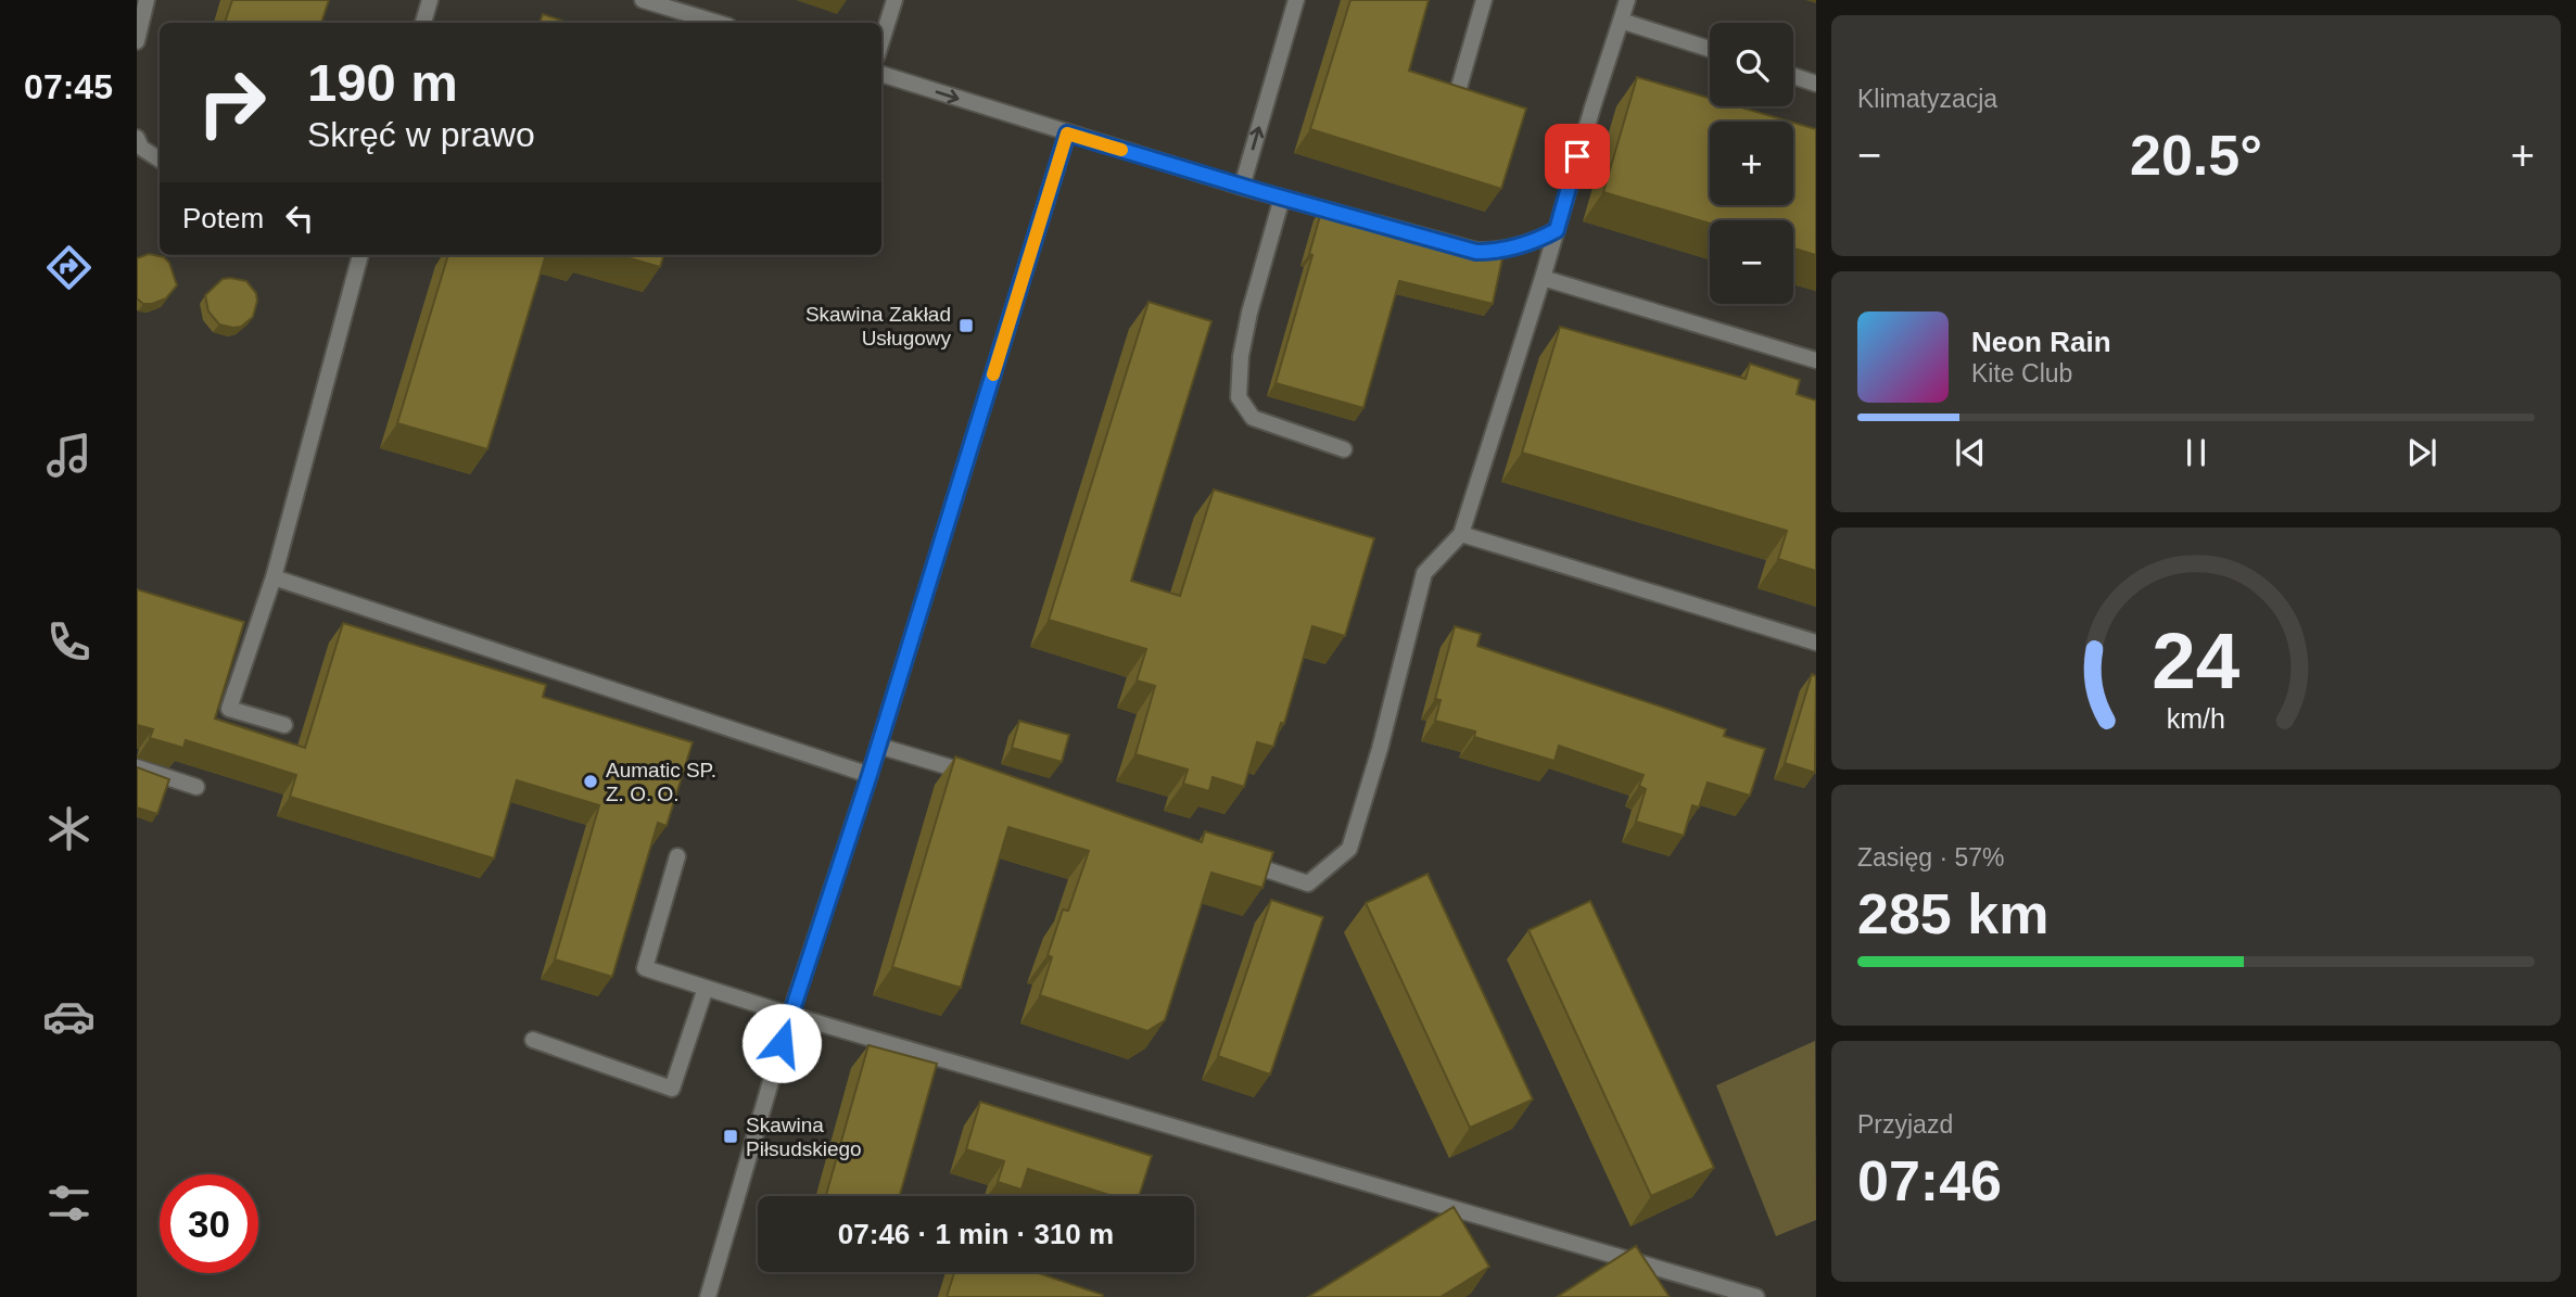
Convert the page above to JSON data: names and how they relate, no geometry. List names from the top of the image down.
{
  "places": {
    "transit": ["Skawina Zakład Usługowy", "Skawina Piłsudskiego"],
    "other": ["Aumatic SP. Z. O. O."]
  },
  "page": {
    "tabs": "07:45",
    "tile": [
      "Klimatyzacja",
      ["Zasięg · 57%", "285 km"],
      ["Przyjazd", "07:46"]
    ],
    "map_buttons": ["+", "−"],
    "turn": ["190 m", "Skręć w prawo"],
    "heat": ["−", "20.5°", "+"],
    "then": "Potem",
    "song": ["Neon Rain", "Kite Club"],
    "limit": "30",
    "trip": "07:46 · 1 min · 310 m",
    "gauge": ["24", "km/h"]
  }
}
